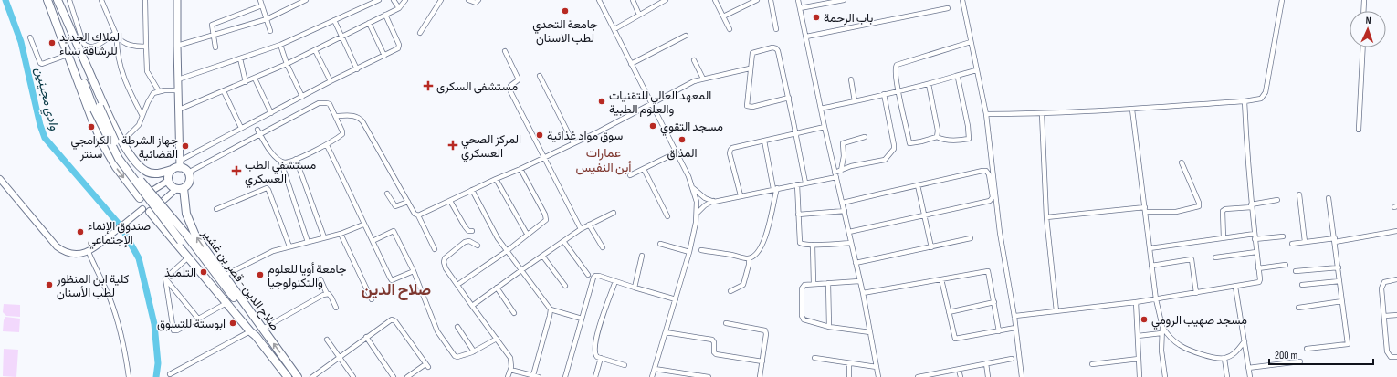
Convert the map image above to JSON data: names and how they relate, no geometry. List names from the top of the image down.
{
  "streets": {
    "highway": ["صلاح الدين - قصر بن غشير"]
  },
  "districts": ["عمارات أبن النفيس", "صلاح الدين"],
  "water": ["وادي مجينين"],
  "places": {
    "other": [
      "جامعة التحدي لطب الاسنان",
      "باب الرحمة",
      "الملاك الجديد للرشاقة نساء",
      "المعهد العالي للتقنيات والعلوم الطبية",
      "مسجد التقوي",
      "الكرامجي سنتر",
      "سوق مواد غذائية",
      "المذاق",
      "جهاز الشرطة القضائية",
      "صندوق الإنماء الإجتماعي",
      "التلميذ",
      "جامعة أويا للعلوم والتكنولوجيا",
      "كلية ابن المنظور لطب الأسنان",
      "مسجد صهيب الرومي",
      "ابوستة للتسوق"
    ],
    "health": ["مستشفى السكرى", "المركز الصحي العسكري", "مستشفي الطب العسكري"]
  },
  "scale_bar": "200 m",
  "north": "top"
}
